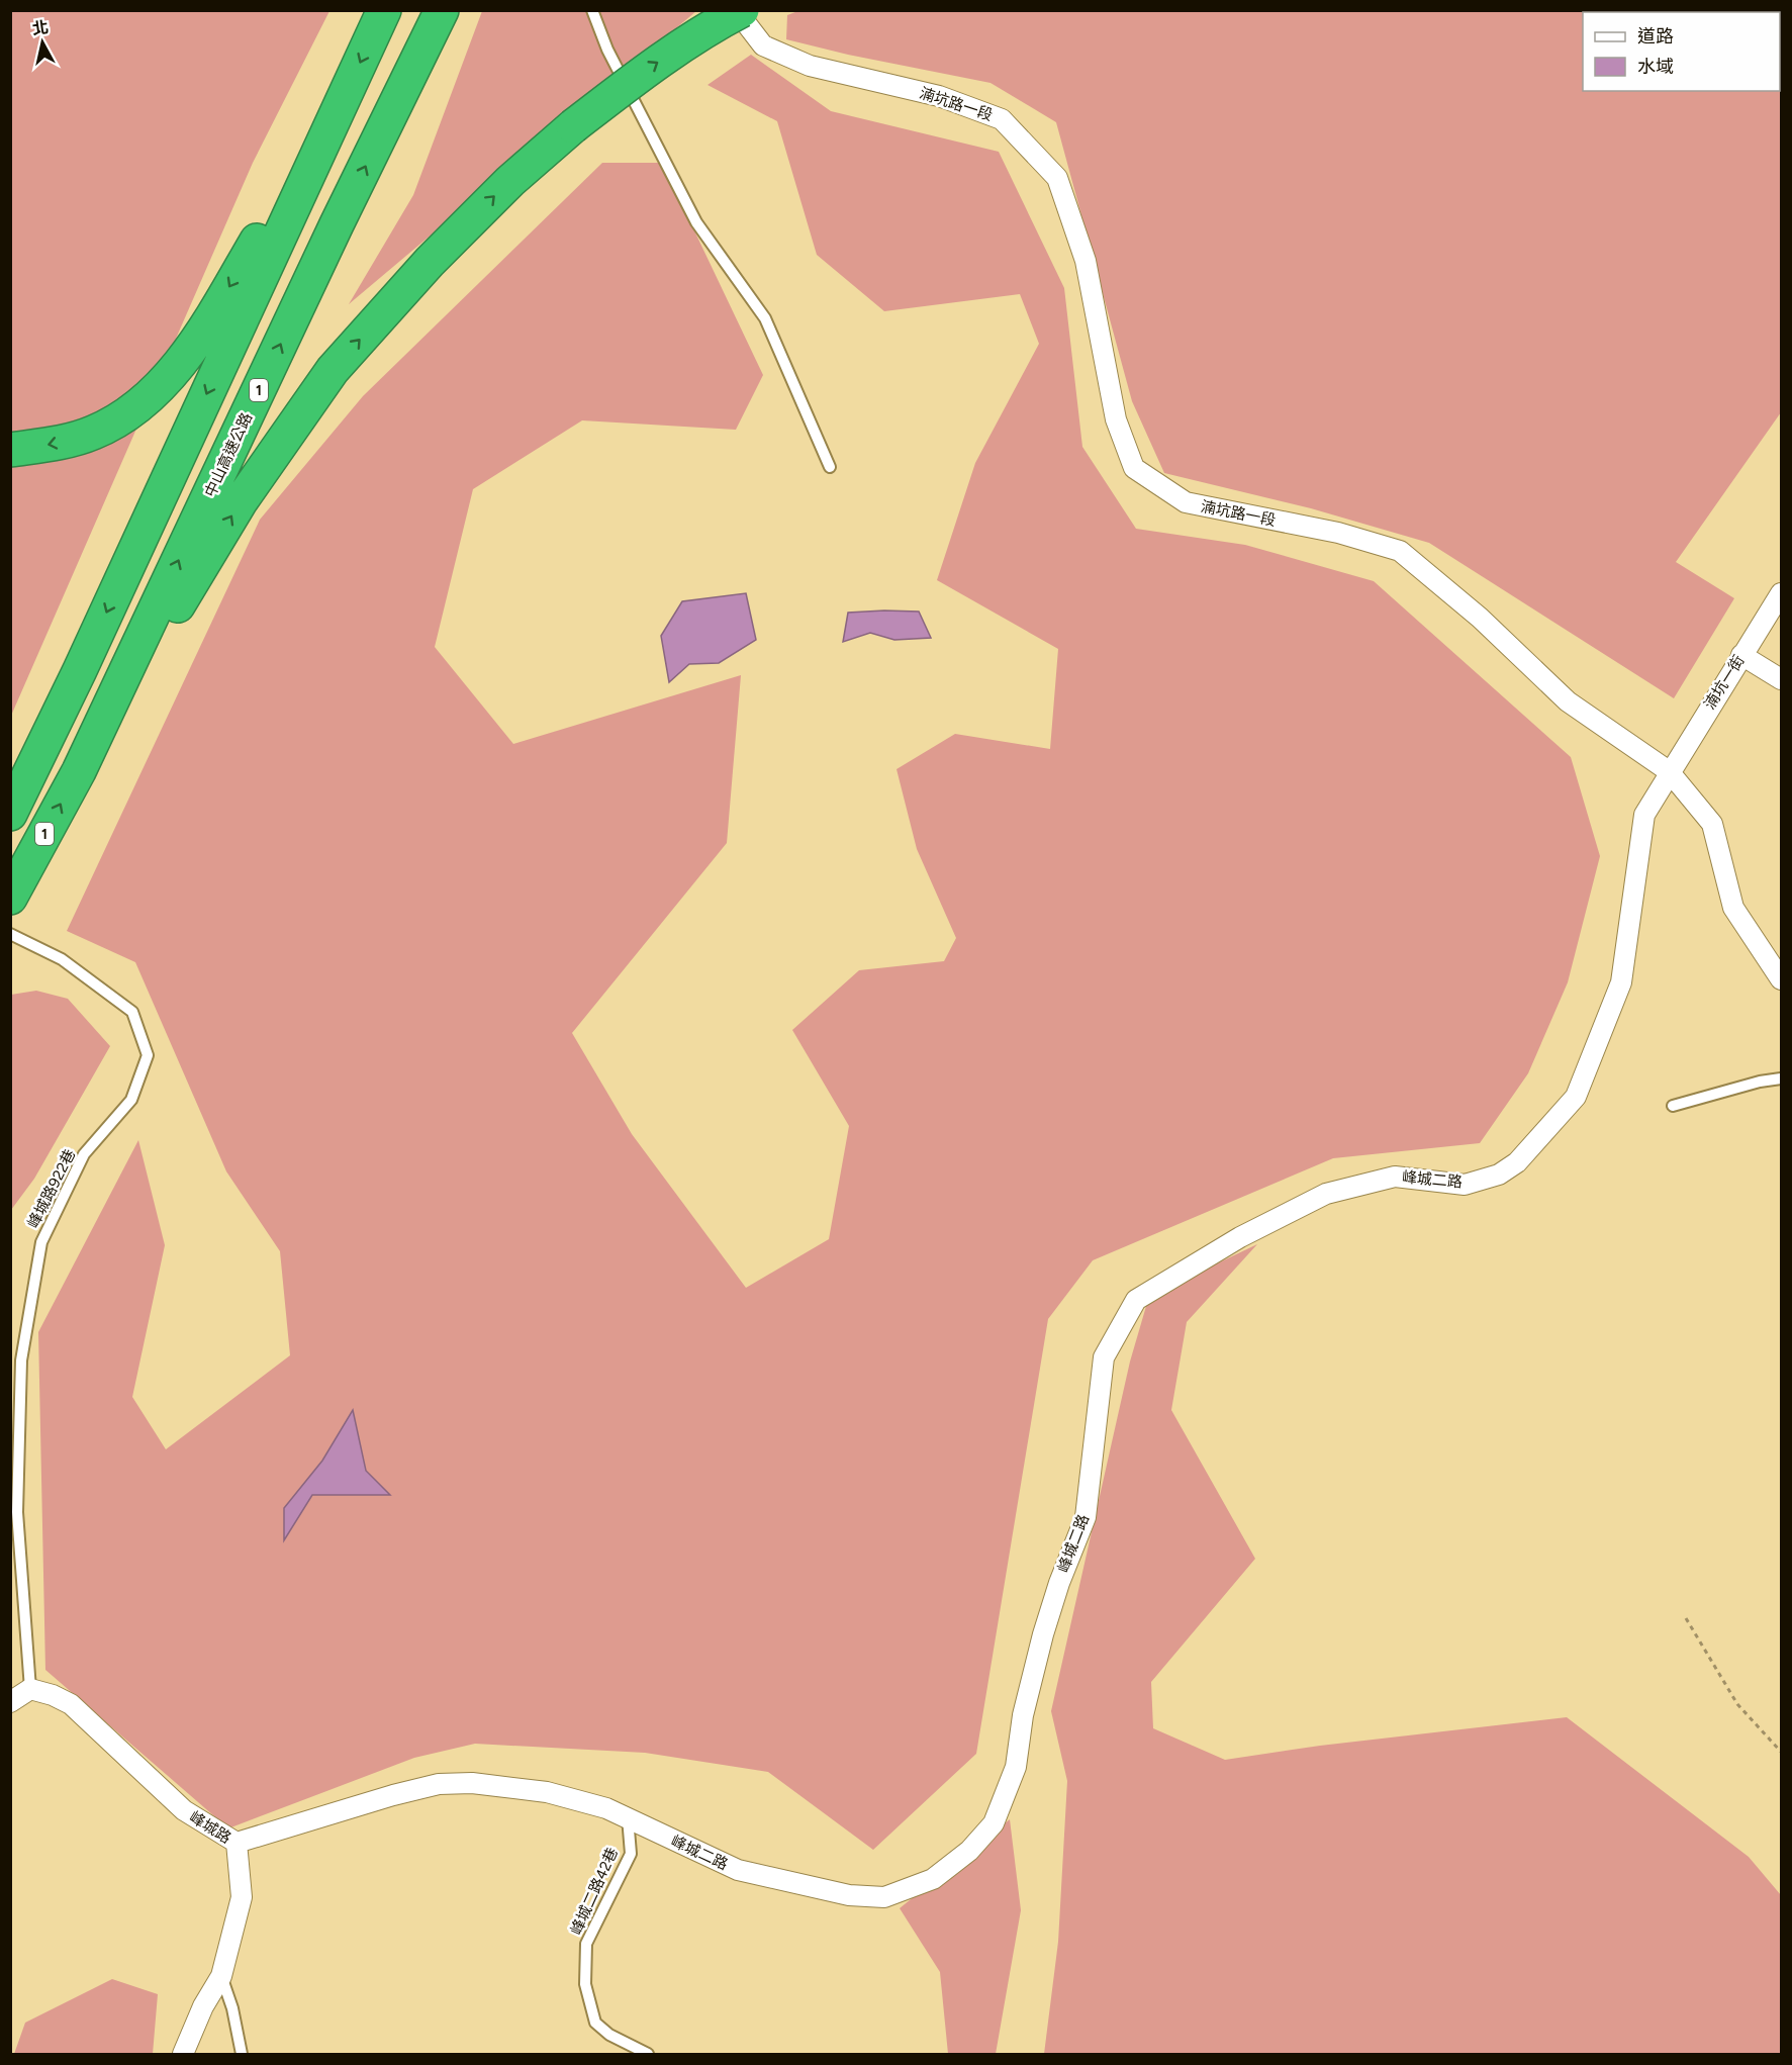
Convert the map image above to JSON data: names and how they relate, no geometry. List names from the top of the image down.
{
  "streets": {
    "highway": ["1", "中山高速公路"],
    "street": [
      "湳坑路一段",
      "湳坑一街",
      "峰城二路",
      "峰城路"
    ],
    "lane": ["峰城路922巷", "峰城二路42巷"]
  },
  "crossings": [
    ["湳坑路一段", "湳坑一街"],
    ["湳坑路一段", "峰城二路"],
    ["湳坑一街", "峰城二路"],
    ["峰城二路", "峰城路"],
    ["峰城二路", "峰城二路42巷"],
    ["峰城路922巷", "峰城路"]
  ],
  "legend": ["道路", "水域"],
  "north": "top"
}
